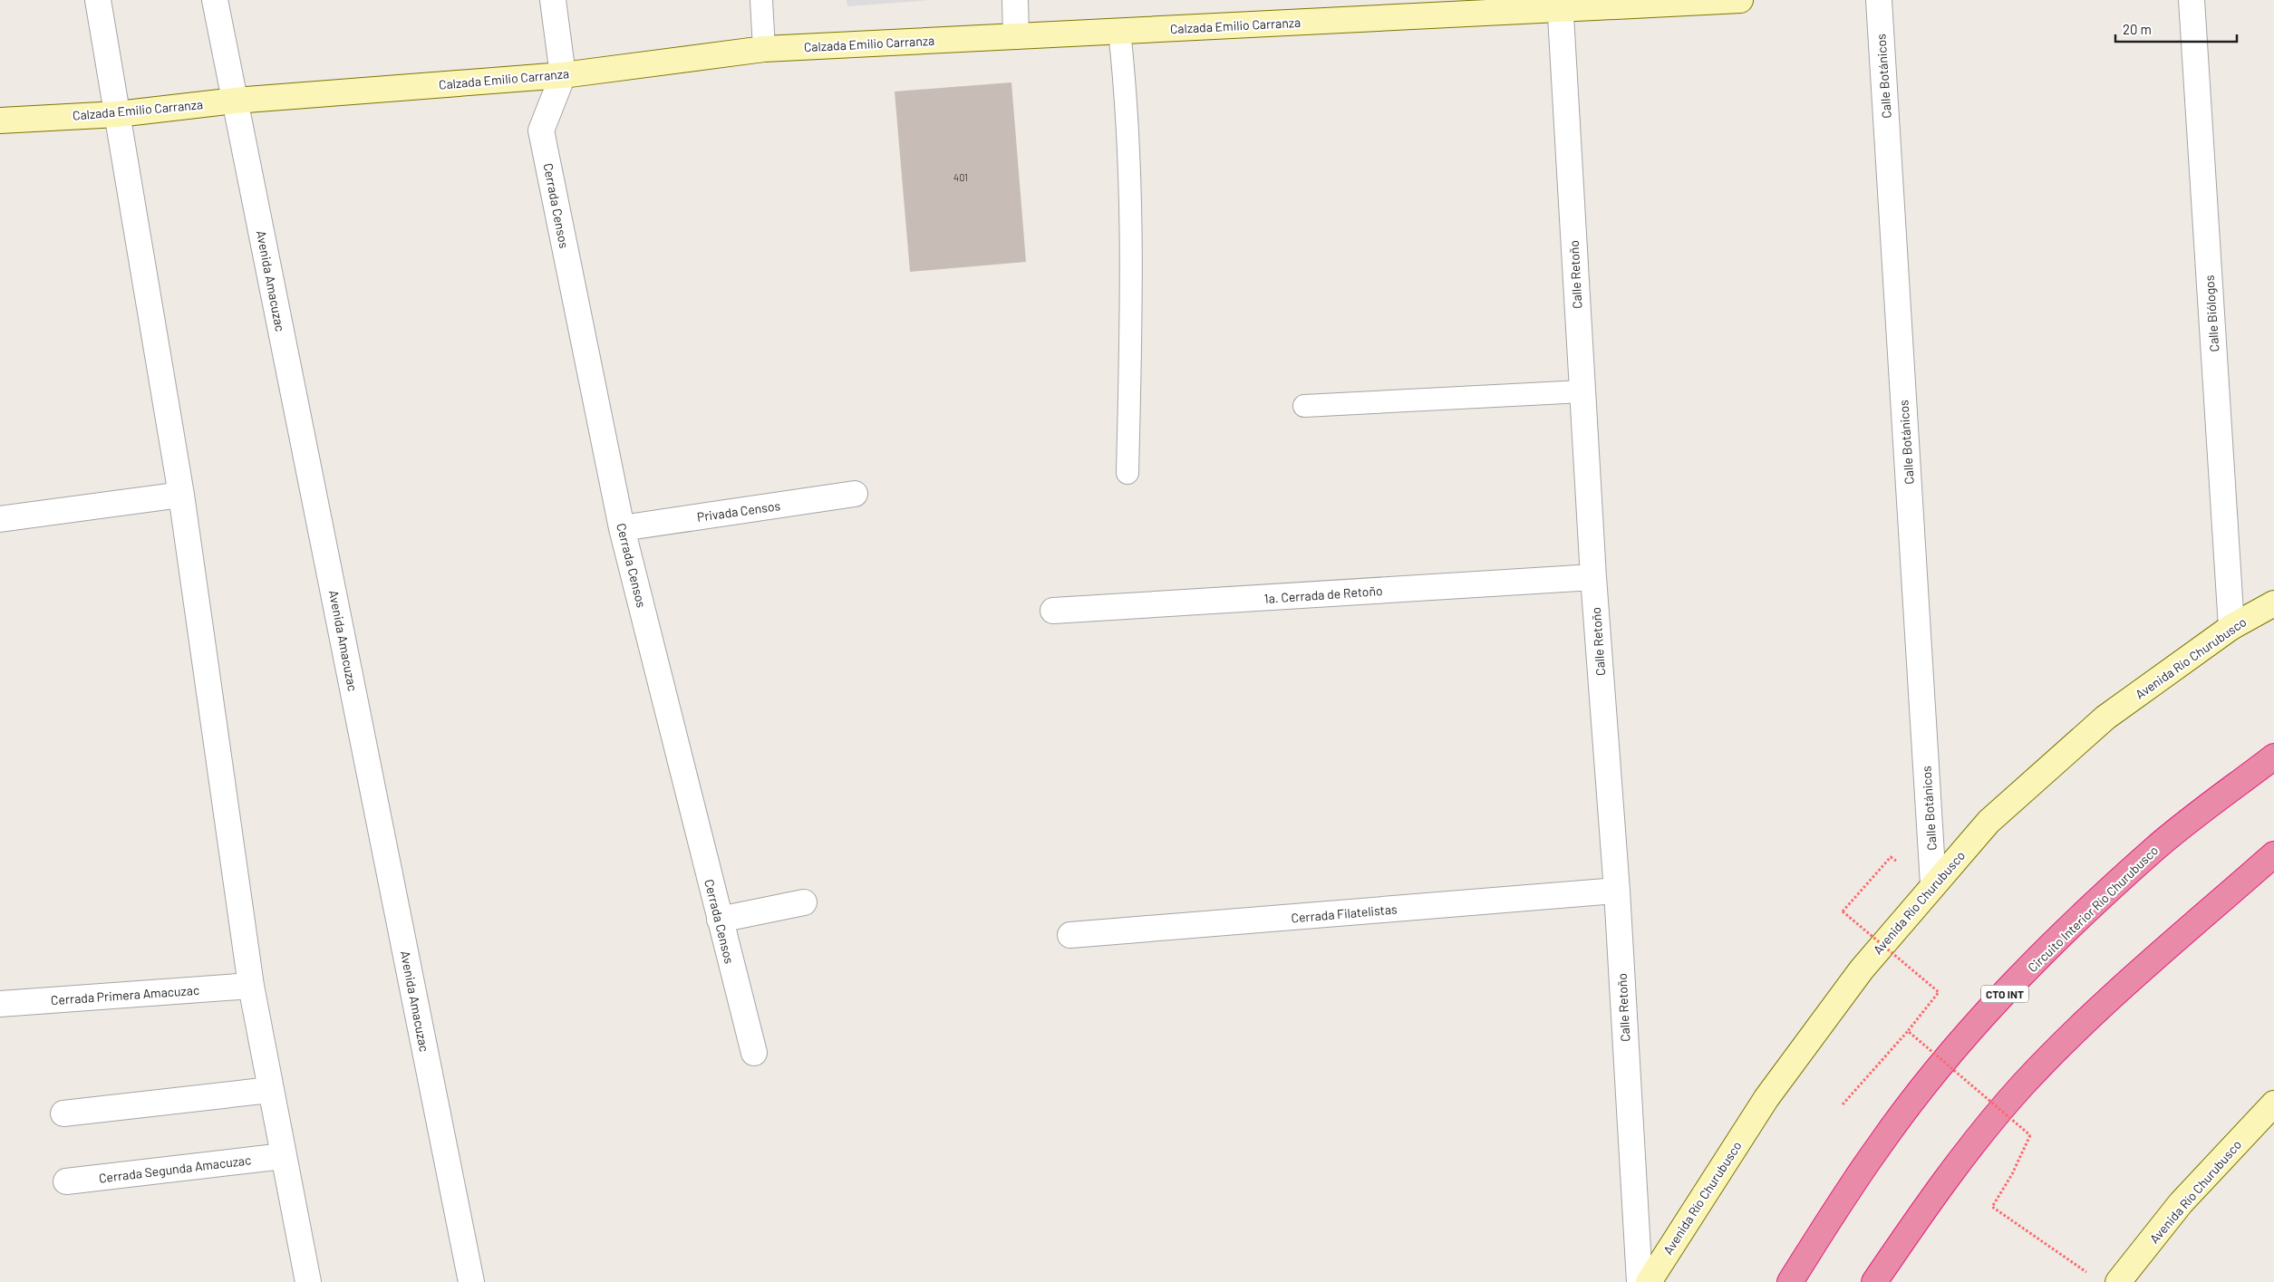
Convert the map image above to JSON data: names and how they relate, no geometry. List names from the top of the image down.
{
  "streets": {
    "highway": ["Circuito Interior Río Churubusco", "CTO INT"],
    "street": [
      "Calzada Emilio Carranza",
      "Calle Botánicos",
      "Cerrada Censos",
      "Calle Retoño",
      "Avenida Amacuzac",
      "Calle Biólogos",
      "Privada Censos",
      "1a. Cerrada de Retoño",
      "Avenida Río Churubusco",
      "Cerrada Filatelistas",
      "Cerrada Primera Amacuzac",
      "Cerrada Segunda Amacuzac"
    ]
  },
  "crossings": [
    ["Calzada Emilio Carranza", "Cerrada Censos"],
    ["Calzada Emilio Carranza", "Calle Retoño"],
    ["Calzada Emilio Carranza", "Avenida Amacuzac"],
    ["Calle Botánicos", "Avenida Río Churubusco"],
    ["Cerrada Censos", "Privada Censos"],
    ["Calle Retoño", "1a. Cerrada de Retoño"],
    ["Calle Retoño", "Cerrada Filatelistas"],
    ["Calle Biólogos", "Avenida Río Churubusco"]
  ],
  "house_numbers": ["401"],
  "scale_bar": "20 m"
}
